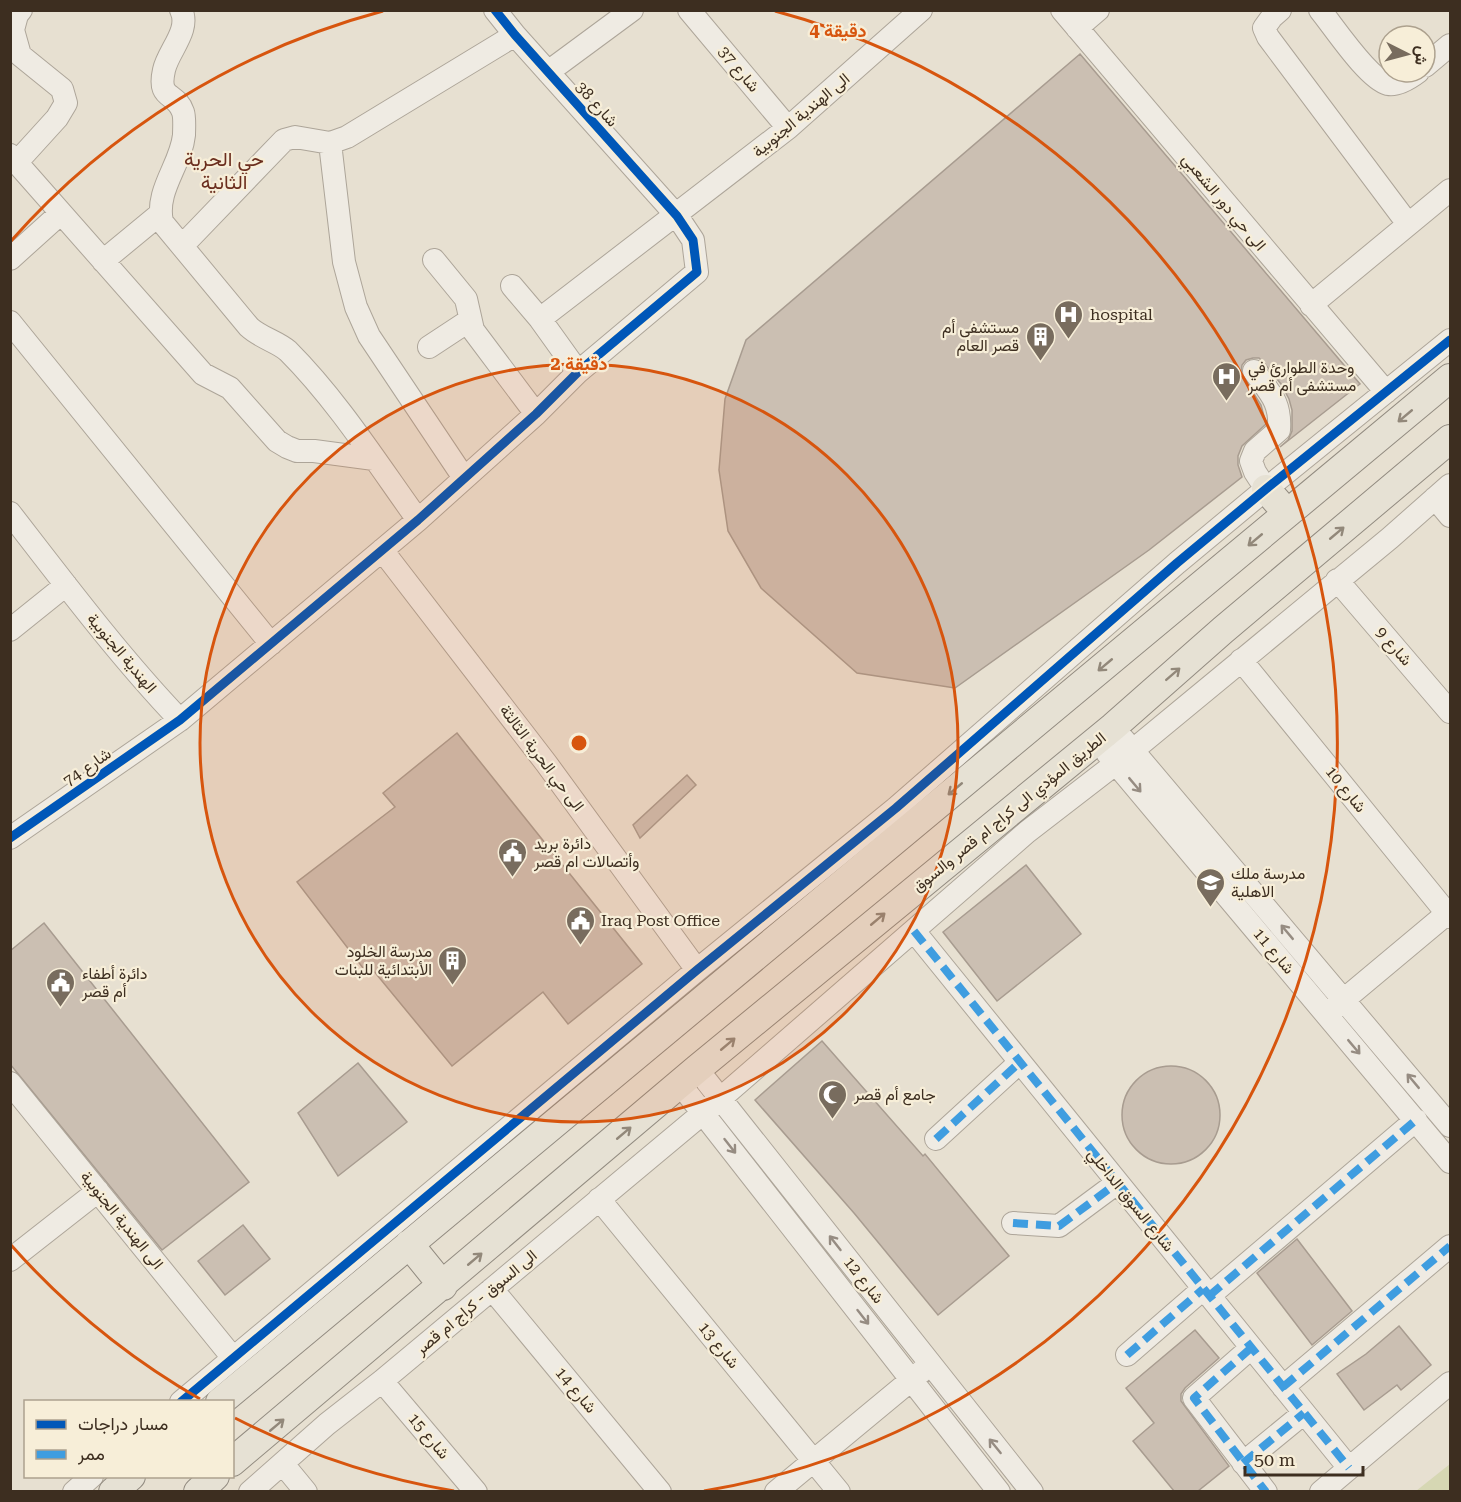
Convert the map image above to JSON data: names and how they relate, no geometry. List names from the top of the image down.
{
  "streets": {
    "main road": ["الطريق المؤدي الى كراج ام قصر والسوق"],
    "street": [
      "شارع 37",
      "شارع 38",
      "الى الهندية الجنوبية",
      "الى حي دور الشعبي",
      "شارع 9",
      "الهندية الجنوبية",
      "الى حي الحرية الثالثة",
      "شارع 74",
      "شارع 10",
      "شارع 11",
      "شارع السوق الداخلي",
      "شارع 12",
      "الى السوق - كراج ام قصر",
      "شارع 13",
      "شارع 14",
      "شارع 15"
    ]
  },
  "crossings": [
    ["شارع 37", "الى الهندية الجنوبية"],
    ["شارع 38", "الى الهندية الجنوبية"],
    ["شارع 38", "شارع 74"],
    ["شارع 9", "الى السوق - كراج ام قصر"],
    ["الهندية الجنوبية", "شارع 74"],
    ["الى حي الحرية الثالثة", "شارع 74"],
    ["شارع 10", "الى السوق - كراج ام قصر"],
    ["الطريق المؤدي الى كراج ام قصر والسوق", "شارع 11"],
    ["الطريق المؤدي الى كراج ام قصر والسوق", "شارع 12"],
    ["شارع 11", "الى السوق - كراج ام قصر"],
    ["شارع السوق الداخلي", "الى السوق - كراج ام قصر"],
    ["شارع 12", "الى السوق - كراج ام قصر"],
    ["الى السوق - كراج ام قصر", "شارع 13"],
    ["الى السوق - كراج ام قصر", "شارع 14"],
    ["الى السوق - كراج ام قصر", "شارع 15"]
  ],
  "districts": ["حي الحرية الثانية"],
  "places": {
    "hospital": ["hospital", "وحدة الطوارئ في مستشفى أم قصر"],
    "building": ["مستشفى أم قصر العام", "مدرسة الخلود الأبتدائية للبنات"],
    "public building": ["دائرة بريد وأتصالات ام قصر", "Iraq Post Office", "دائرة أطفاء أم قصر"],
    "school or university": ["مدرسة ملك الاهلية"],
    "mosque": ["جامع أم قصر"]
  },
  "legend": ["مسار دراجات", "ممر"],
  "scale_bar": "50 m",
  "north": "right",
  "rings": ["4 دقيقة", "2 دقيقة"]
}
